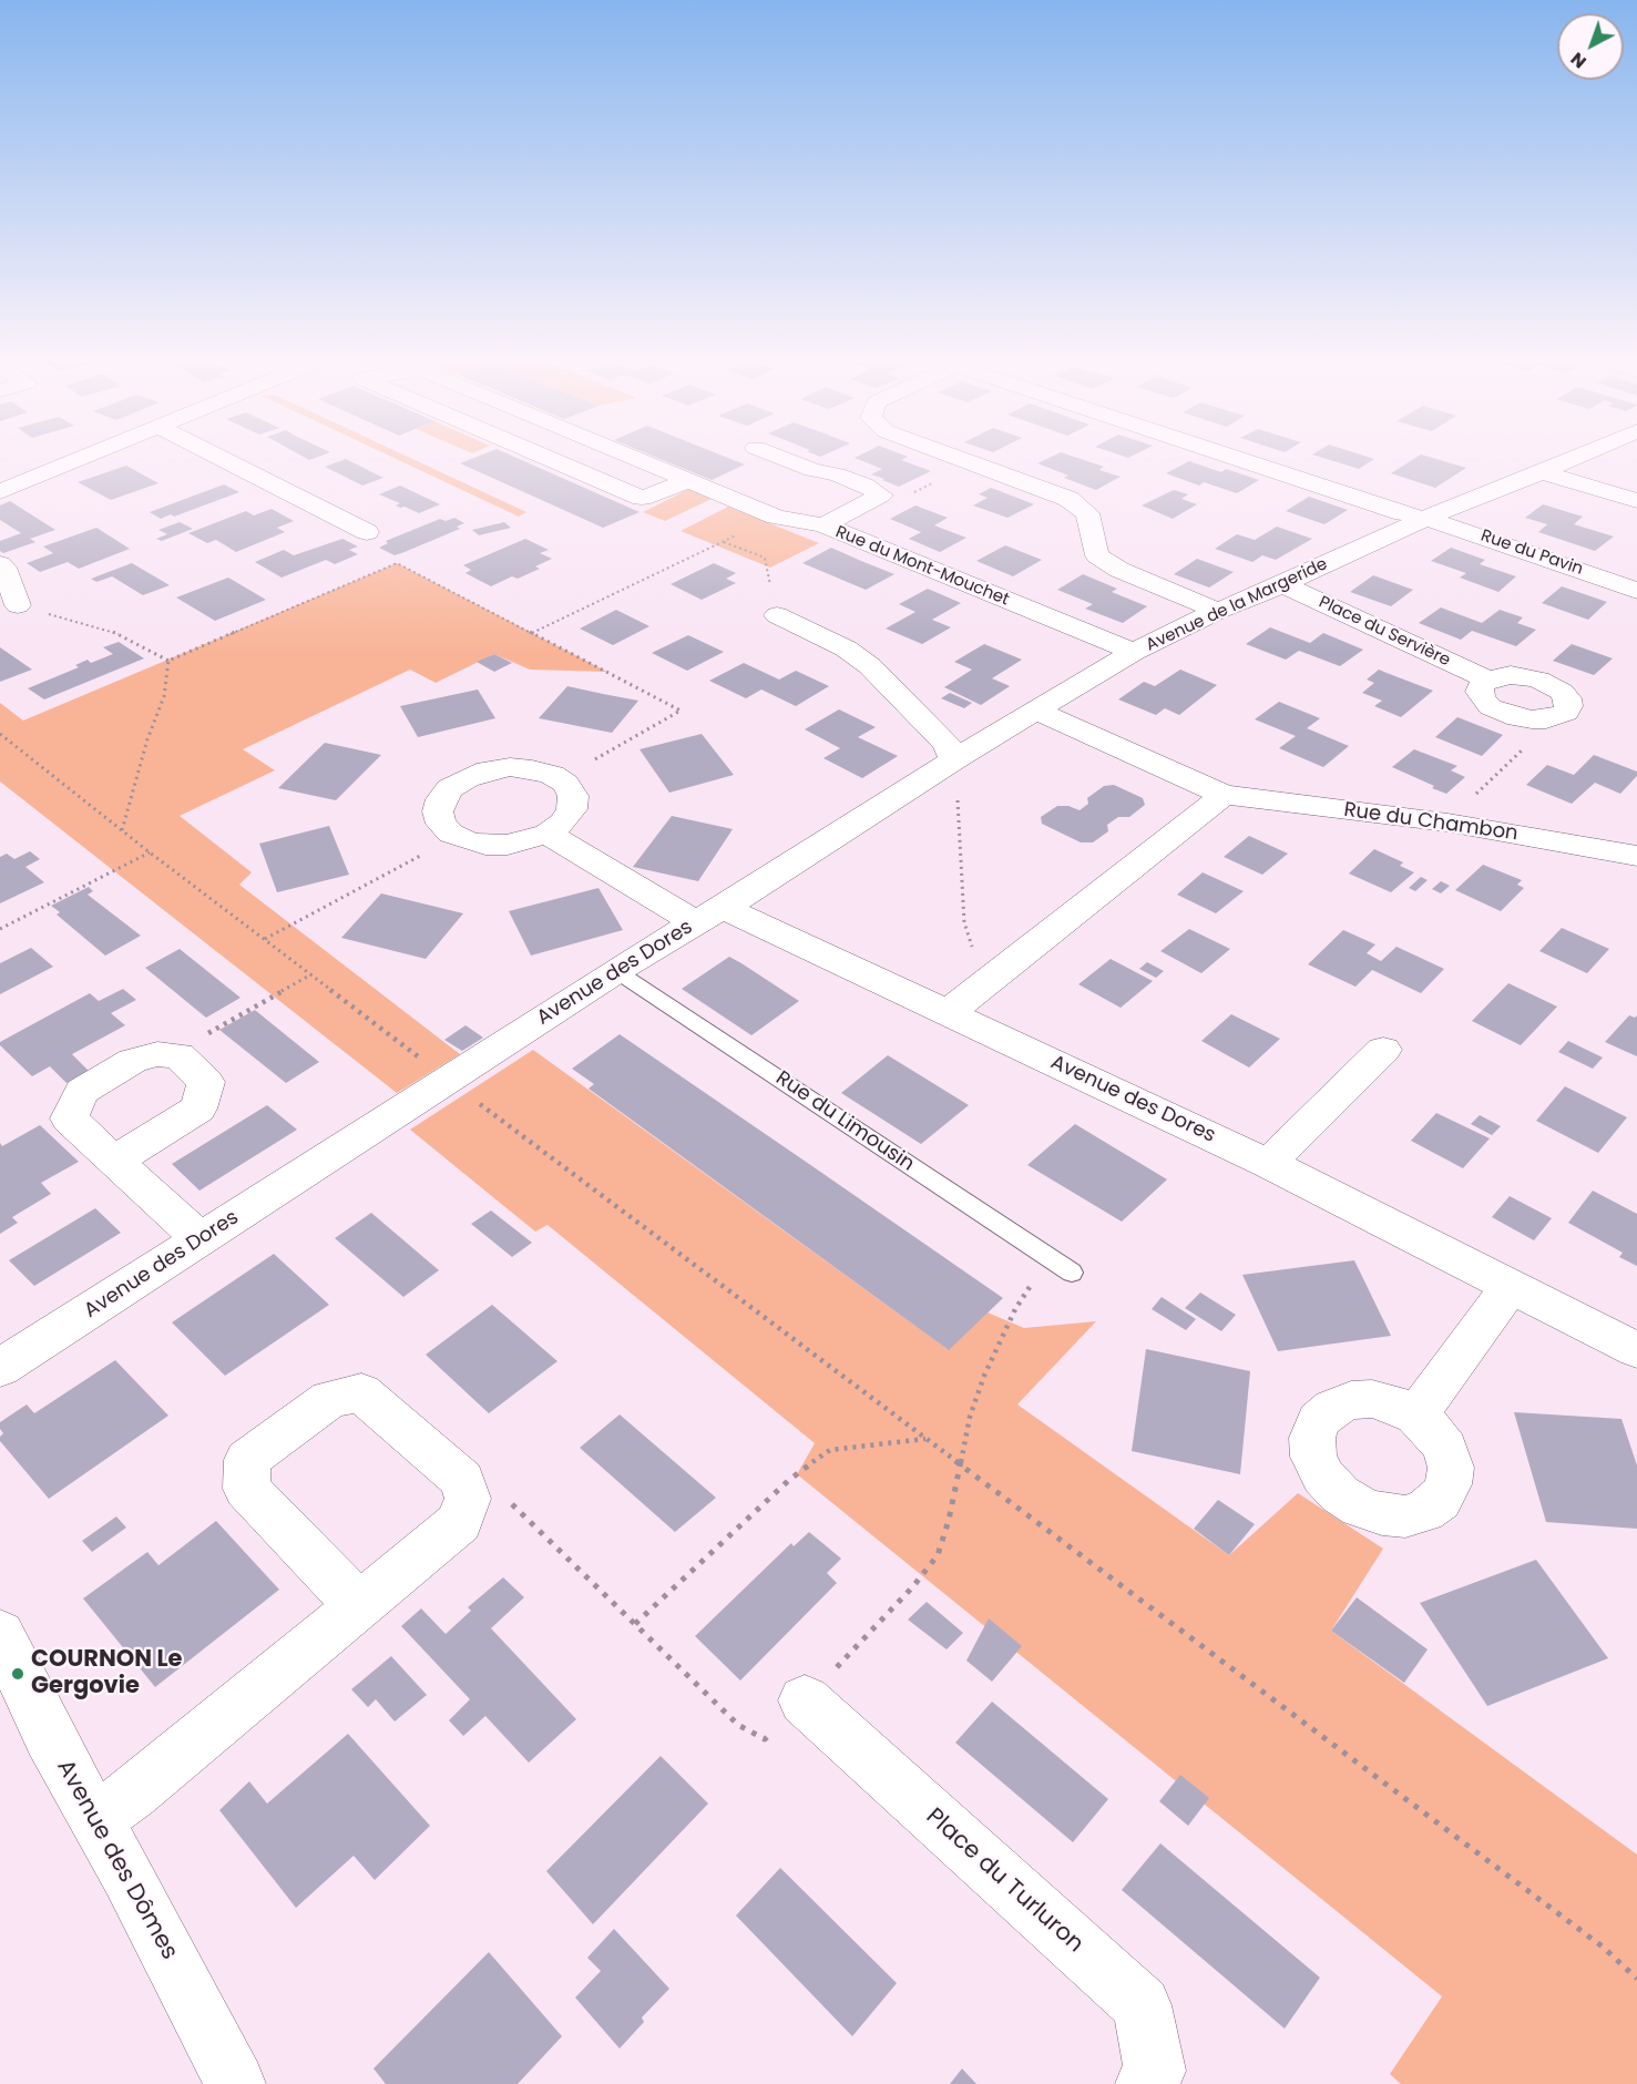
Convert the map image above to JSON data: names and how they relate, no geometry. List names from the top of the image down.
{
  "streets": {
    "street": [
      "Rue du Pavin",
      "Rue du Mont-Mouchet",
      "Avenue de la Margeride",
      "Place du Servière",
      "Rue du Chambon",
      "Avenue des Dores",
      "Avenue des Dômes",
      "Place du Turluron"
    ],
    "lane": ["Rue du Limousin"]
  },
  "crossings": [
    ["Rue du Pavin", "Avenue de la Margeride"],
    ["Rue du Mont-Mouchet", "Avenue de la Margeride"],
    ["Avenue de la Margeride", "Place du Servière"],
    ["Avenue de la Margeride", "Rue du Chambon"],
    ["Avenue de la Margeride", "Avenue des Dores"],
    ["Avenue des Dores", "Rue du Limousin"]
  ],
  "places": ["COURNON Le Gergovie"],
  "north": "bottom left"
}
